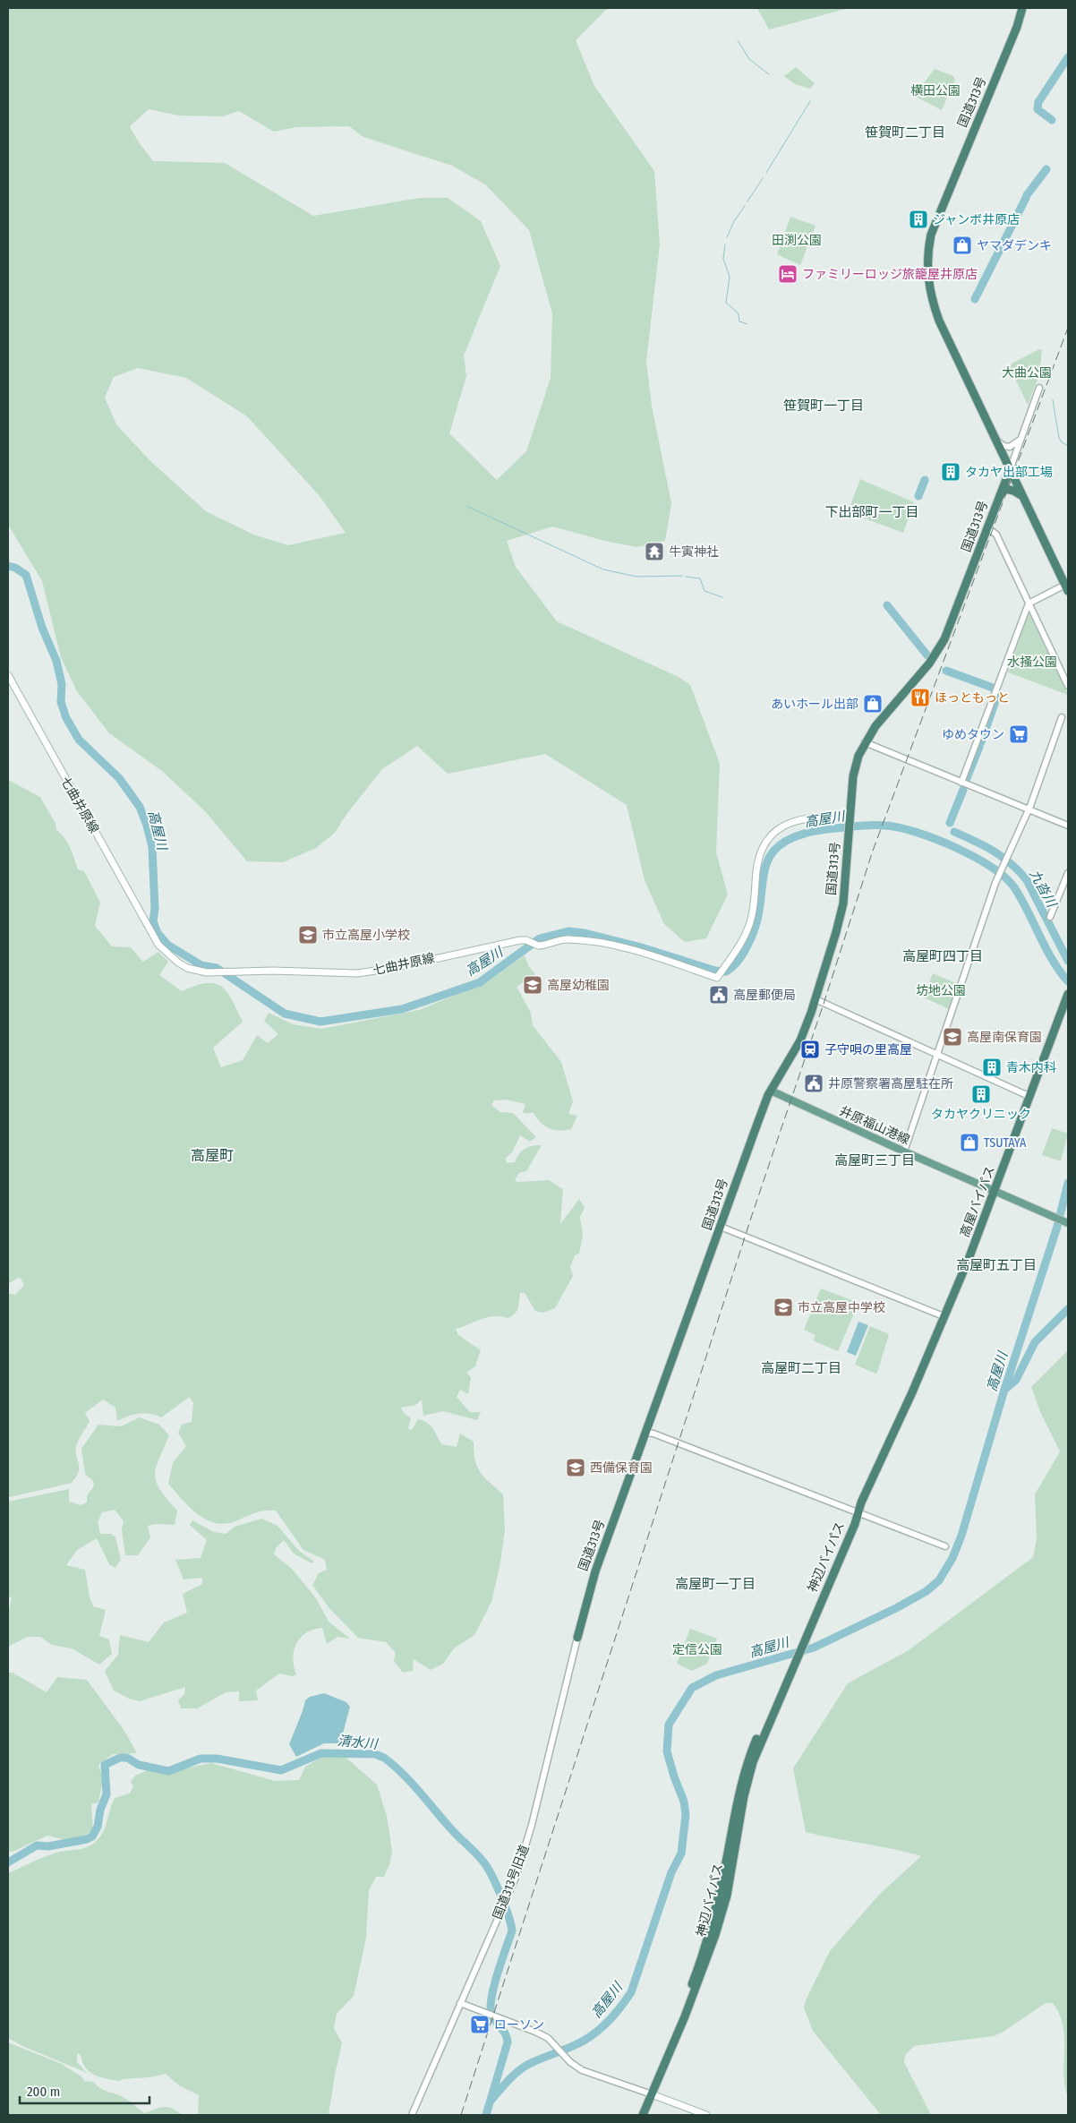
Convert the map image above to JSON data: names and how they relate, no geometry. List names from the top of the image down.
{
  "streets": {
    "highway": ["国道313号", "高屋バイパス", "神辺バイパス"],
    "main road": ["七曲井原線", "井原福山港線"],
    "street": ["国道313号旧道"]
  },
  "crossings": [
    ["国道313号", "七曲井原線"],
    ["国道313号", "井原福山港線"],
    ["国道313号", "国道313号旧道"],
    ["井原福山港線", "高屋バイパス"],
    ["高屋バイパス", "神辺バイパス"]
  ],
  "districts": [
    "笹賀町二丁目",
    "笹賀町一丁目",
    "下出部町一丁目",
    "高屋町四丁目",
    "高屋町",
    "高屋町三丁目",
    "高屋町五丁目",
    "高屋町二丁目",
    "高屋町一丁目"
  ],
  "water": ["高屋川", "九沓川", "清水川"],
  "parks": [
    "横田公園",
    "田渕公園",
    "大曲公園",
    "水掻公園",
    "坊地公園",
    "定信公園"
  ],
  "places": {
    "building": [
      "ジャンボ井原店",
      "タカヤ出部工場",
      "青木内科",
      "タカヤクリニック"
    ],
    "shop": ["ヤマダデンキ", "あいホール出部", "TSUTAYA"],
    "hotel": ["ファミリーロッジ旅籠屋井原店"],
    "temple": ["牛寅神社"],
    "restaurant": ["ほっともっと"],
    "supermarket": ["ゆめタウン", "ローソン"],
    "school or university": [
      "市立高屋小学校",
      "高屋幼稚園",
      "高屋南保育園",
      "市立高屋中学校",
      "西備保育園"
    ],
    "public building": ["高屋郵便局", "井原警察署高屋駐在所"],
    "station": ["子守唄の里高屋"]
  },
  "scale_bar": "200 m"
}
